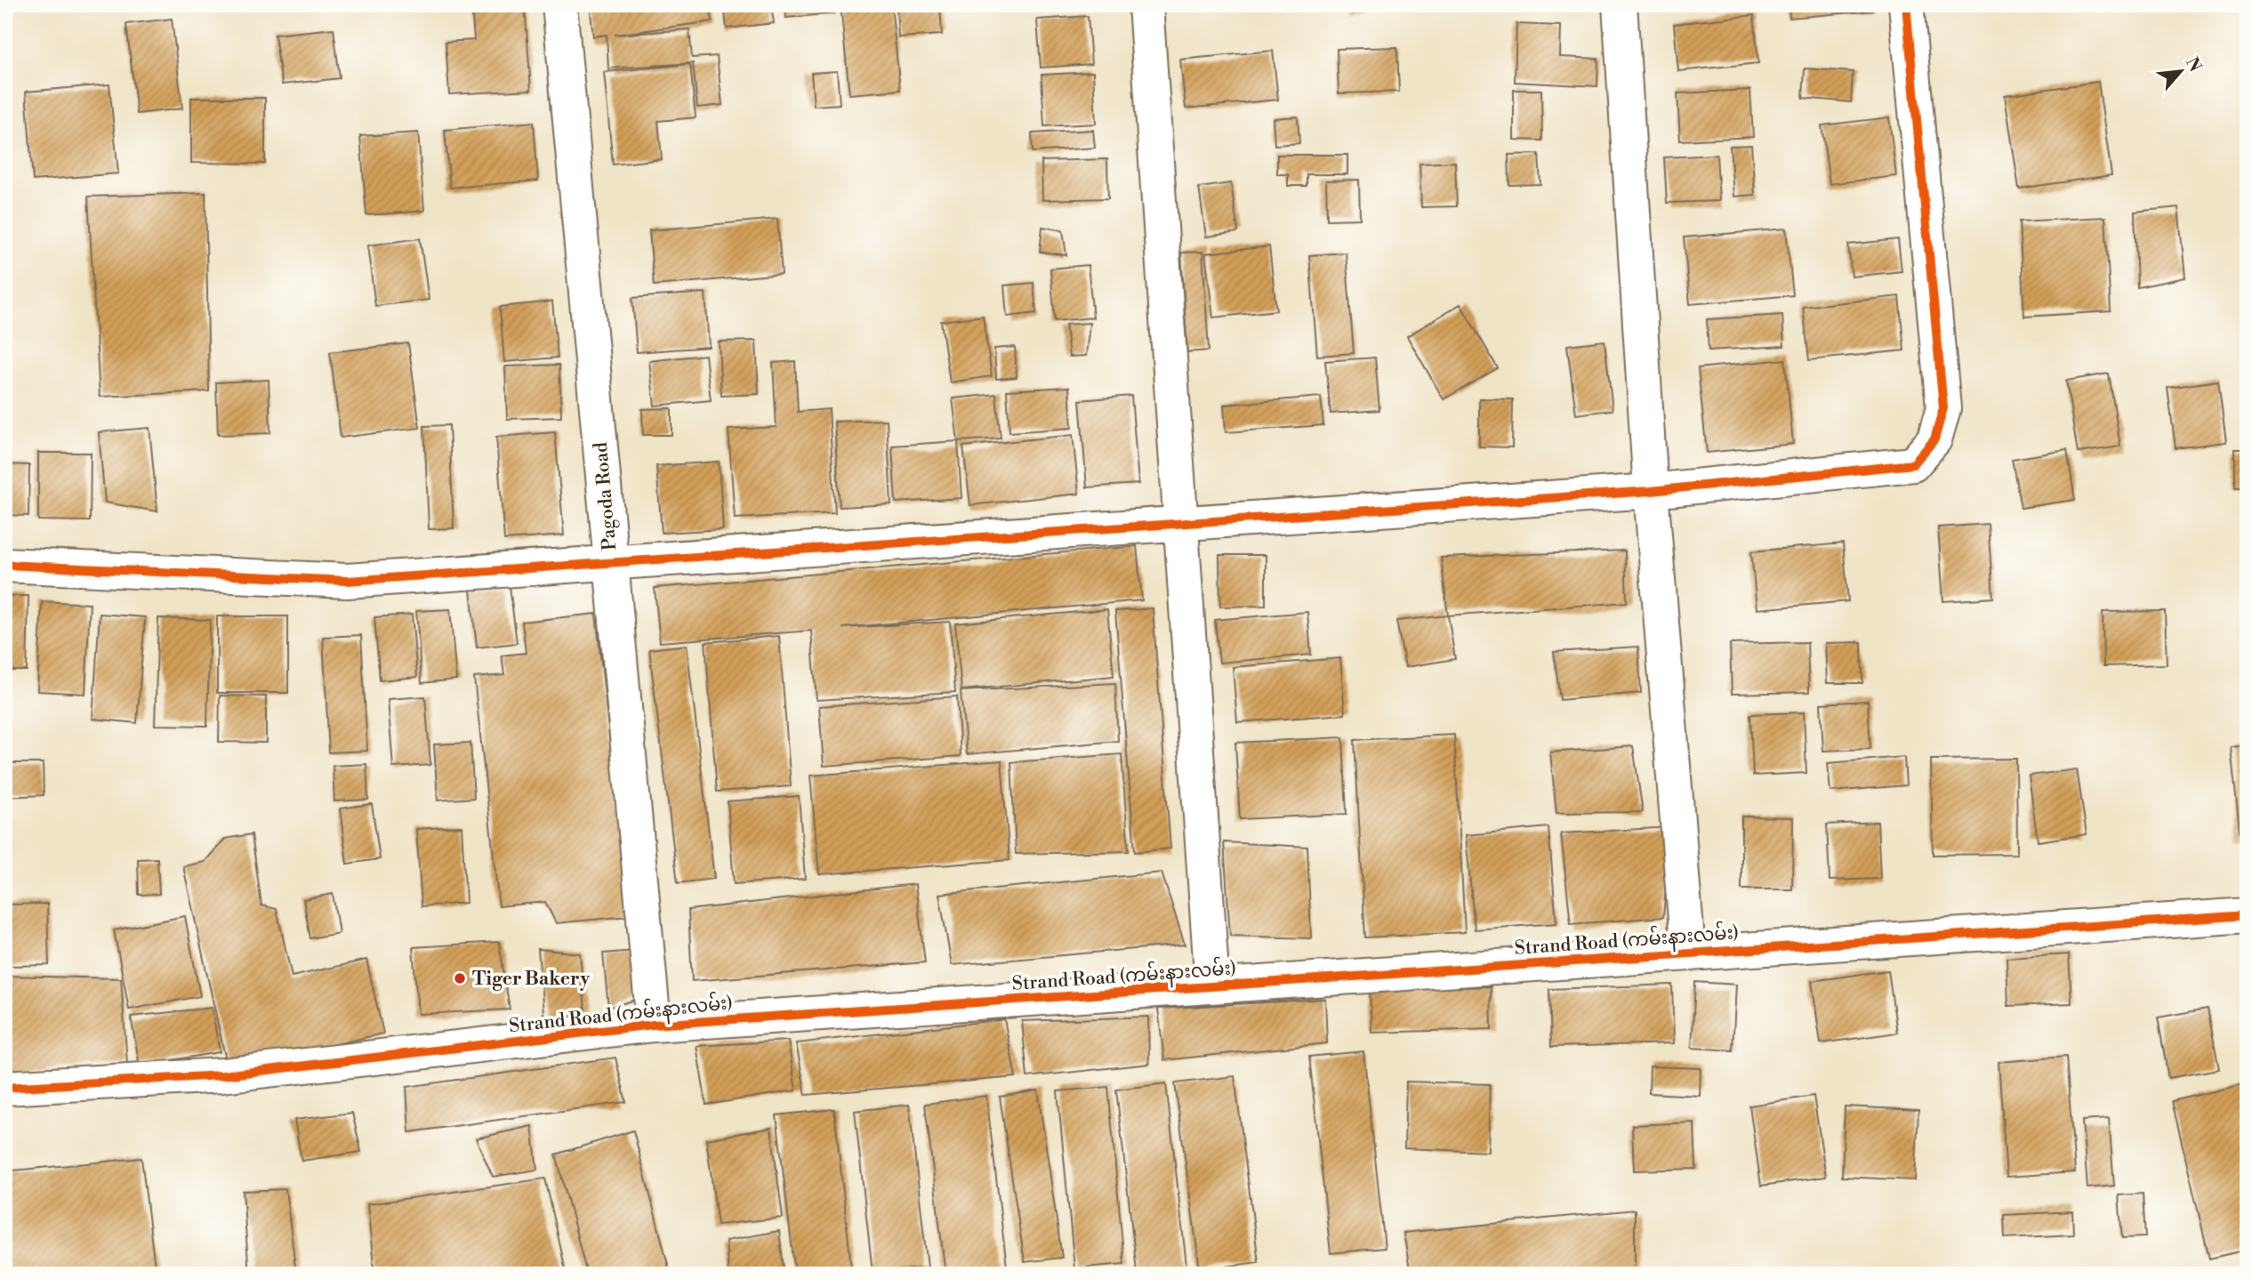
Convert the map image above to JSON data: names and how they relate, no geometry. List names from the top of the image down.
{
  "streets": {
    "street": ["Pagoda Road", "Strand Road (ကမ်းနားလမ်း)"]
  },
  "crossings": [
    ["Pagoda Road", "Strand Road (ကမ်းနားလမ်း)"]
  ],
  "places": ["Tiger Bakery"],
  "north": "top right"
}
